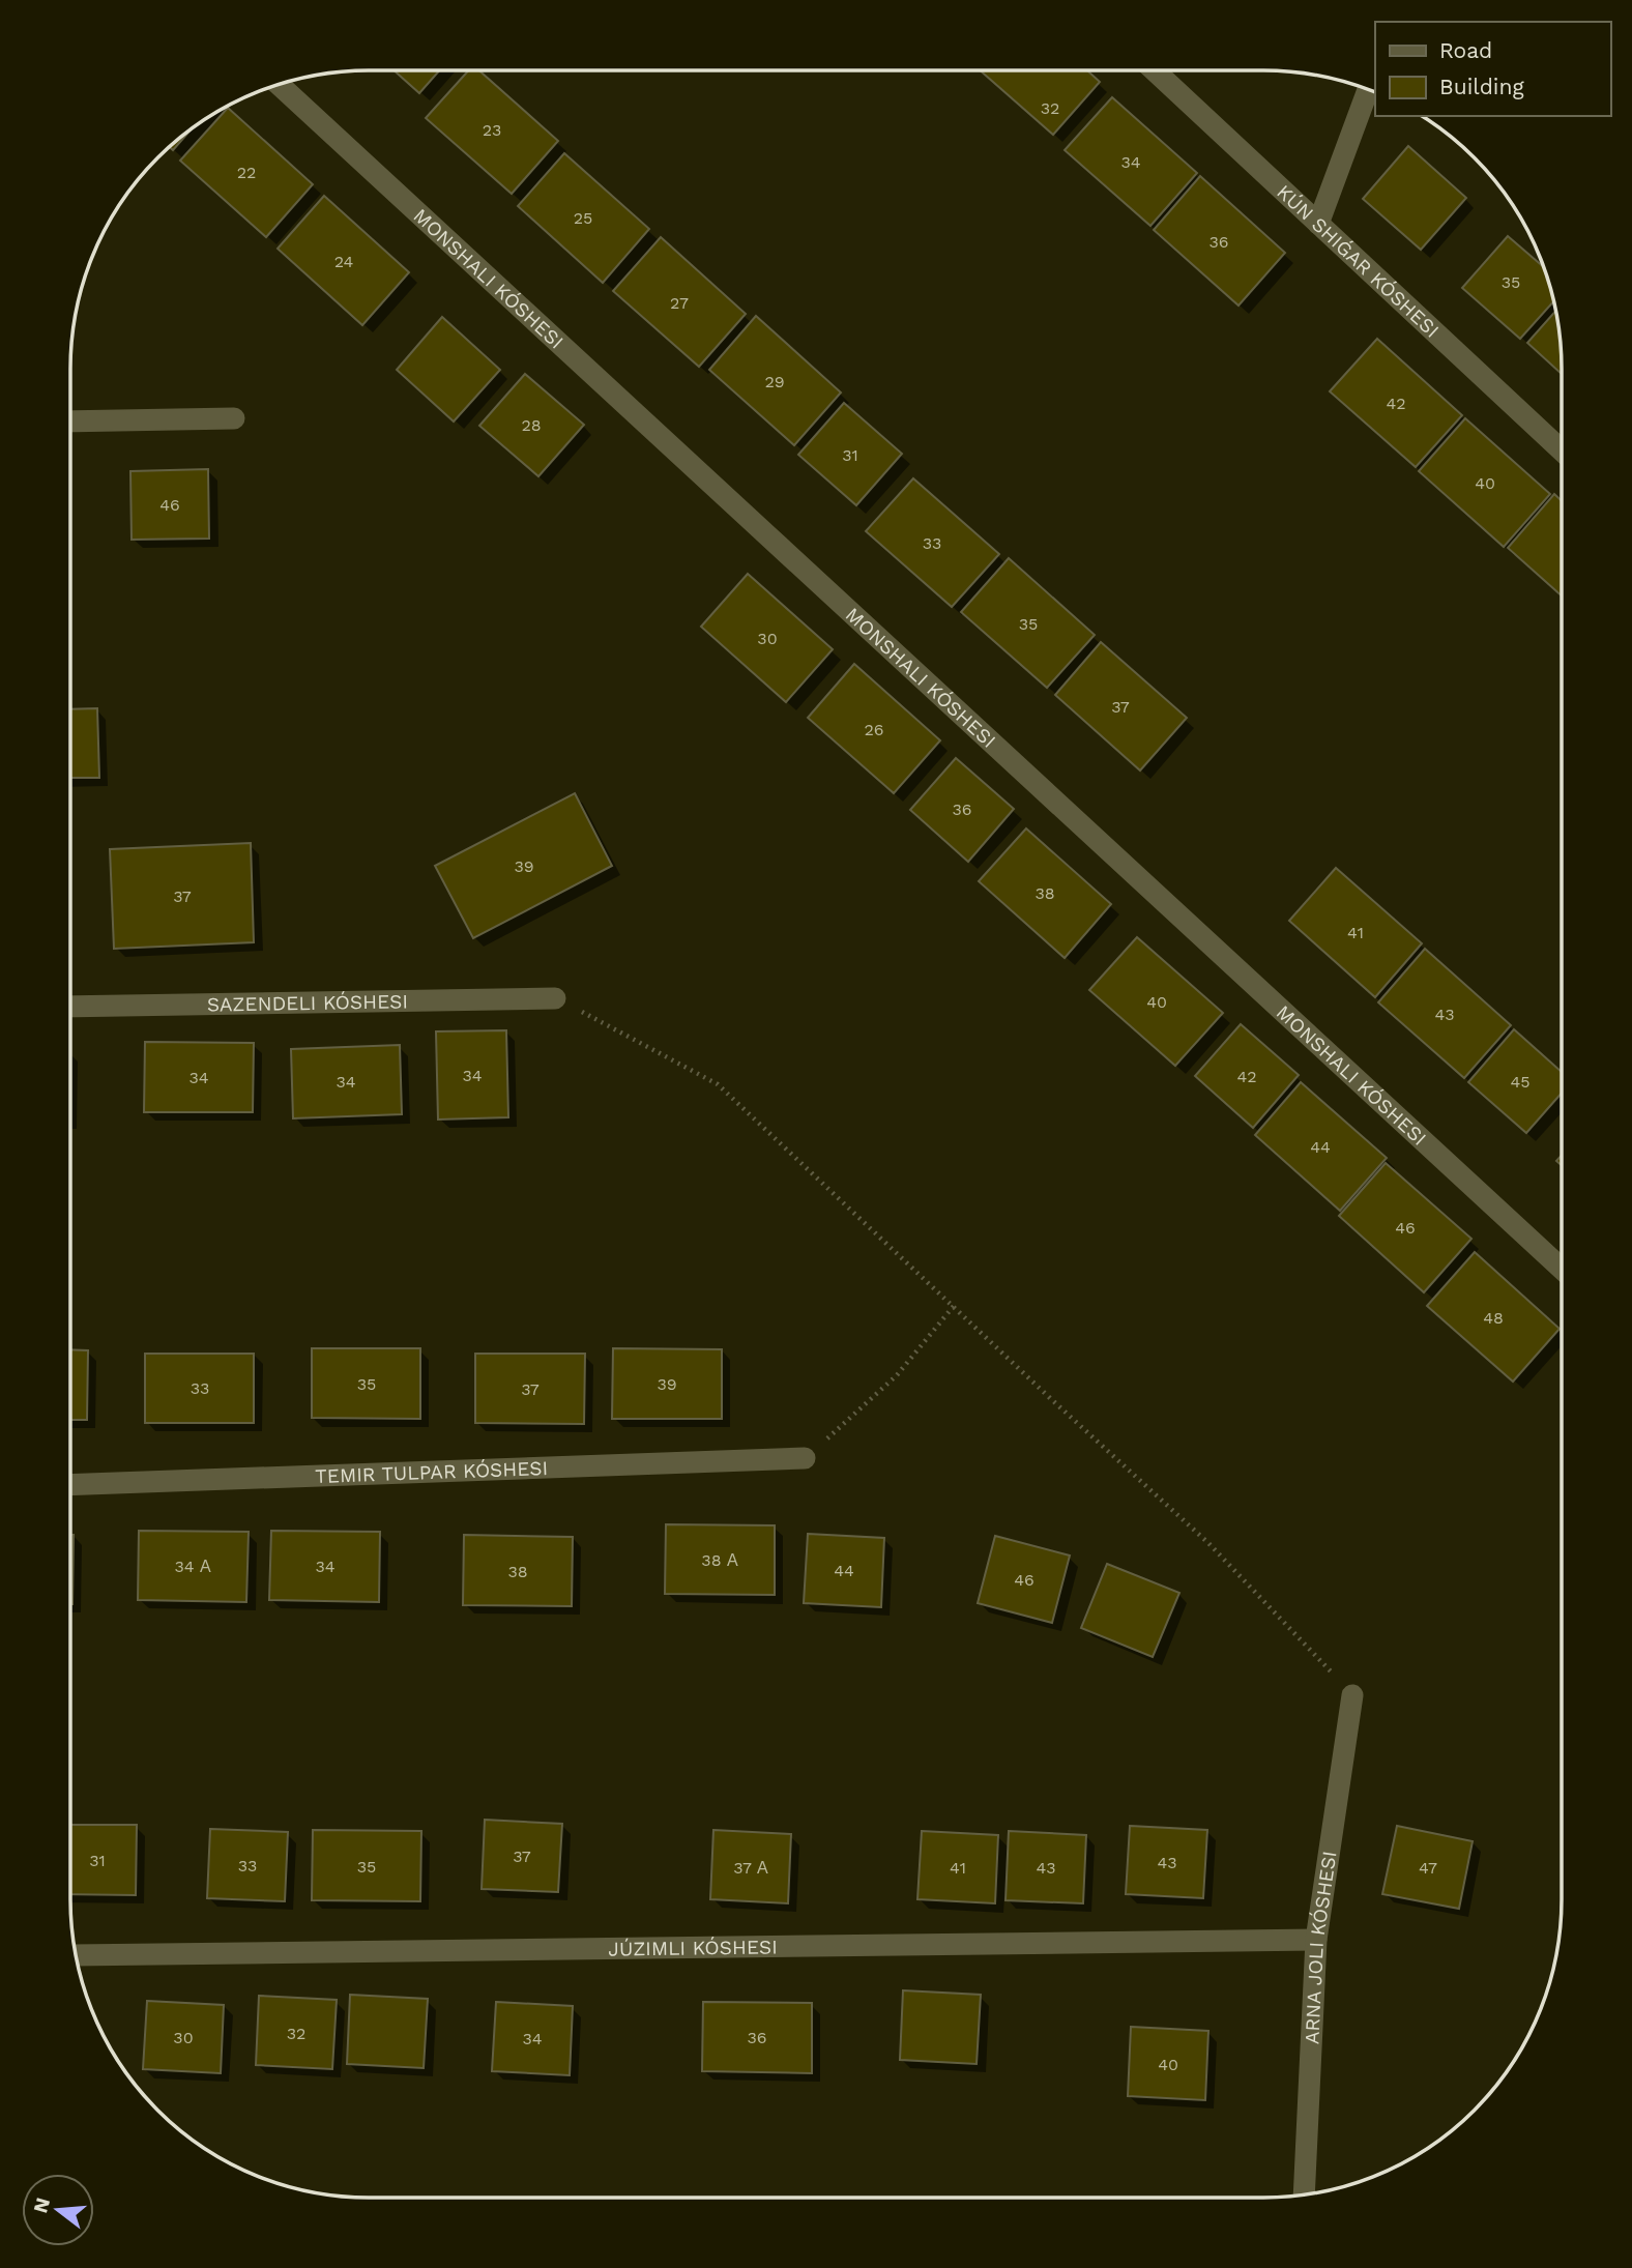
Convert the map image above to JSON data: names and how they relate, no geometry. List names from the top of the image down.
{
  "streets": {
    "street": ["SAZENDELI KÓSHESI", "TEMIR TULPAR KÓSHESI", "JÚZIMLI KÓSHESI"]
  },
  "house_numbers": [
    "32",
    "23",
    "34",
    "22",
    "25",
    "36",
    "24",
    "35",
    "27",
    "29",
    "42",
    "28",
    "31",
    "40",
    "46",
    "33",
    "35",
    "30",
    "37",
    "26",
    "36",
    "39",
    "38",
    "37",
    "41",
    "40",
    "43",
    "34",
    "42",
    "34",
    "34",
    "45",
    "44",
    "46",
    "48",
    "35",
    "39",
    "33",
    "37",
    "38 А",
    "34 А",
    "34",
    "44",
    "38",
    "46",
    "37",
    "31",
    "43",
    "33",
    "35",
    "37 А",
    "41",
    "43",
    "47",
    "32",
    "30",
    "36",
    "34",
    "40"
  ],
  "legend": ["Road", "Building"],
  "north": "left"
}
